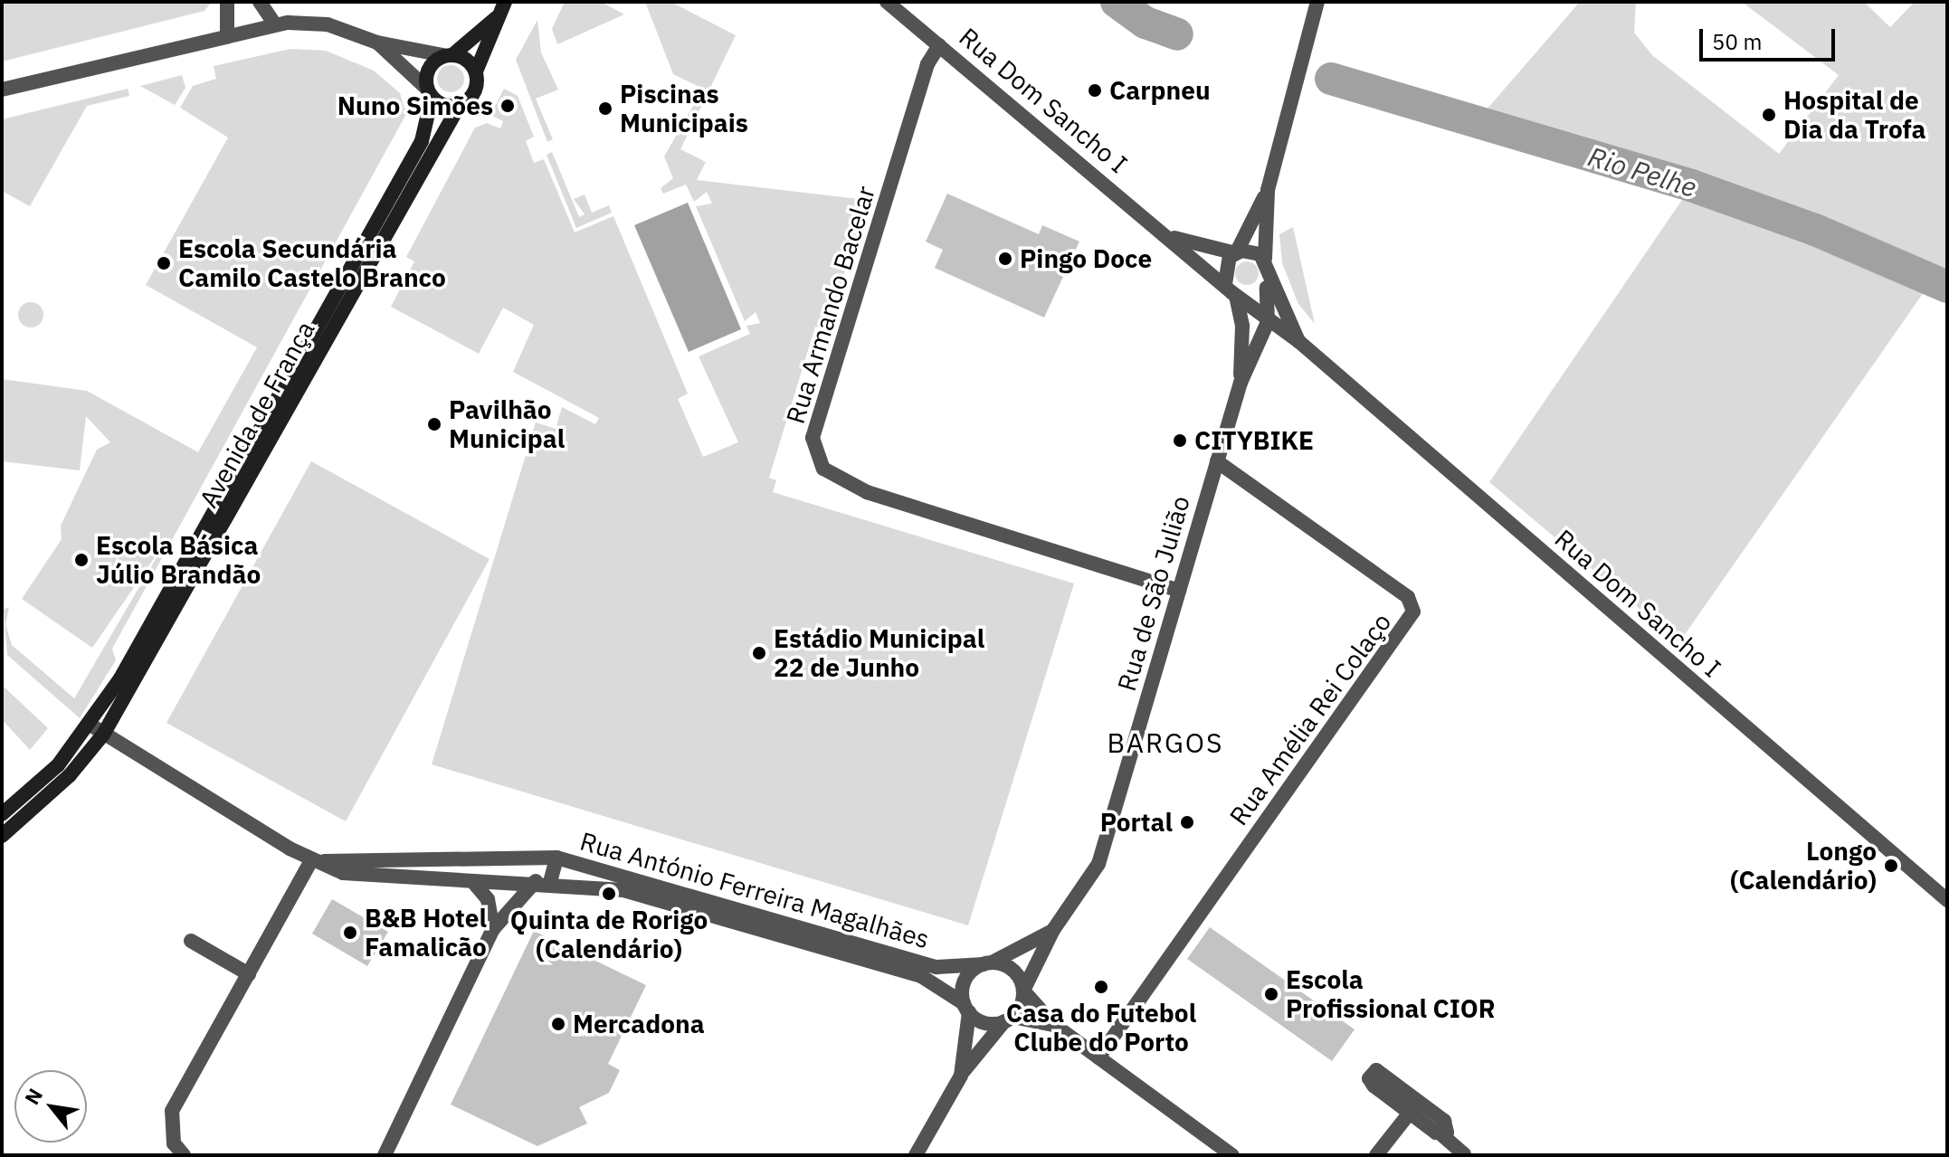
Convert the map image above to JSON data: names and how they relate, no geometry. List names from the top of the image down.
{
  "streets": {
    "main road": ["Avenida de França"],
    "street": [
      "Rua Dom Sancho I",
      "Rua Armando Bacelar",
      "Rua de São Julião",
      "Rua Amélia Rei Colaço",
      "Rua António Ferreira Magalhães"
    ]
  },
  "crossings": [
    ["Rua Dom Sancho I", "Rua Armando Bacelar"],
    ["Rua Dom Sancho I", "Rua de São Julião"],
    ["Rua Armando Bacelar", "Rua de São Julião"],
    ["Avenida de França", "Rua António Ferreira Magalhães"],
    ["Rua de São Julião", "Rua Amélia Rei Colaço"],
    ["Rua de São Julião", "Rua António Ferreira Magalhães"]
  ],
  "districts": ["BARGOS"],
  "water": ["Rio Pelhe"],
  "places": [
    "Carpneu",
    "Nuno Simões",
    "Piscinas Municipais",
    "Hospital de Dia da Trofa",
    "Pingo Doce",
    "Escola Secundária Camilo Castelo Branco",
    "Pavilhão Municipal",
    "CITYBIKE",
    "Escola Básica Júlio Brandão",
    "Estádio Municipal 22 de Junho",
    "Portal",
    "Longo (Calendário)",
    "Quinta de Rorigo (Calendário)",
    "B&B Hotel Famalicão",
    "Casa do Futebol Clube do Porto",
    "Escola Profissional CIOR",
    "Mercadona"
  ],
  "scale_bar": "50 m",
  "north": "top left"
}
